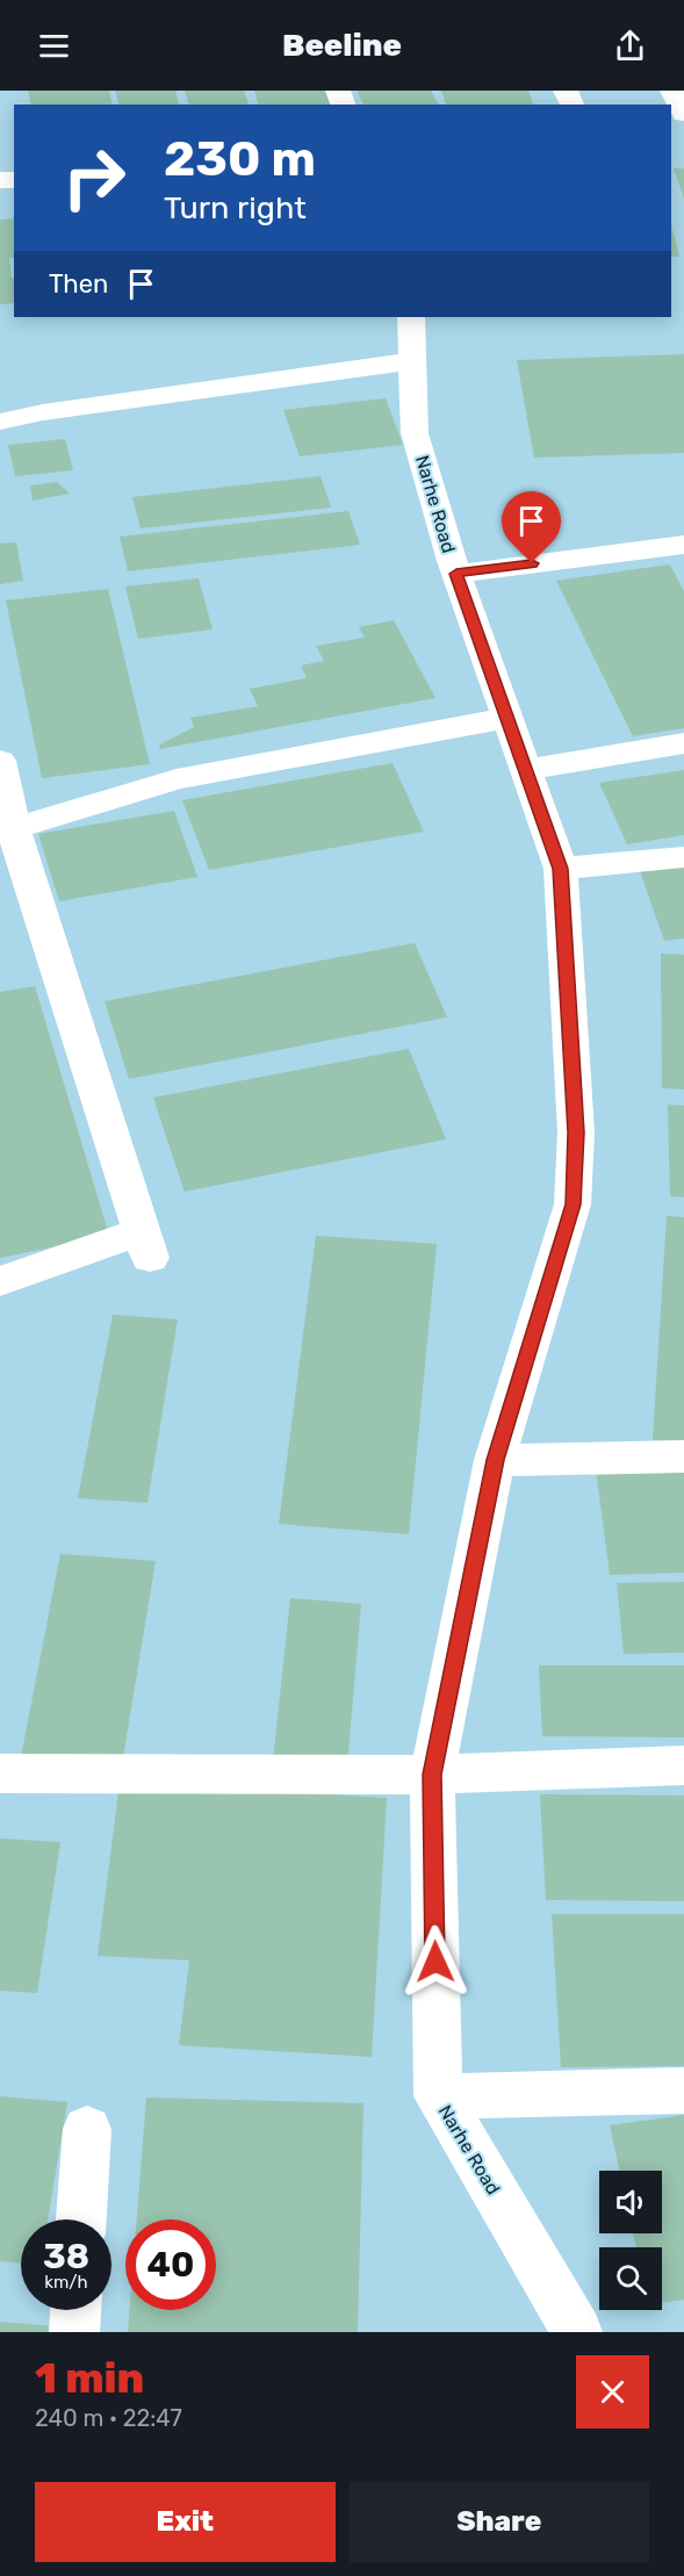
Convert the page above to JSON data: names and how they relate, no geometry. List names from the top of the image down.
{
  "streets": {
    "street": ["Narhe Road"]
  },
  "page": {
    "header": "Beeline",
    "turn": ["230 m", "Turn right"],
    "then": "Then",
    "speed": "38 km/h",
    "limit": "40",
    "heading": ["1 min", "240 m · 22:47"],
    "buttons": ["Exit", "Share"]
  }
}
